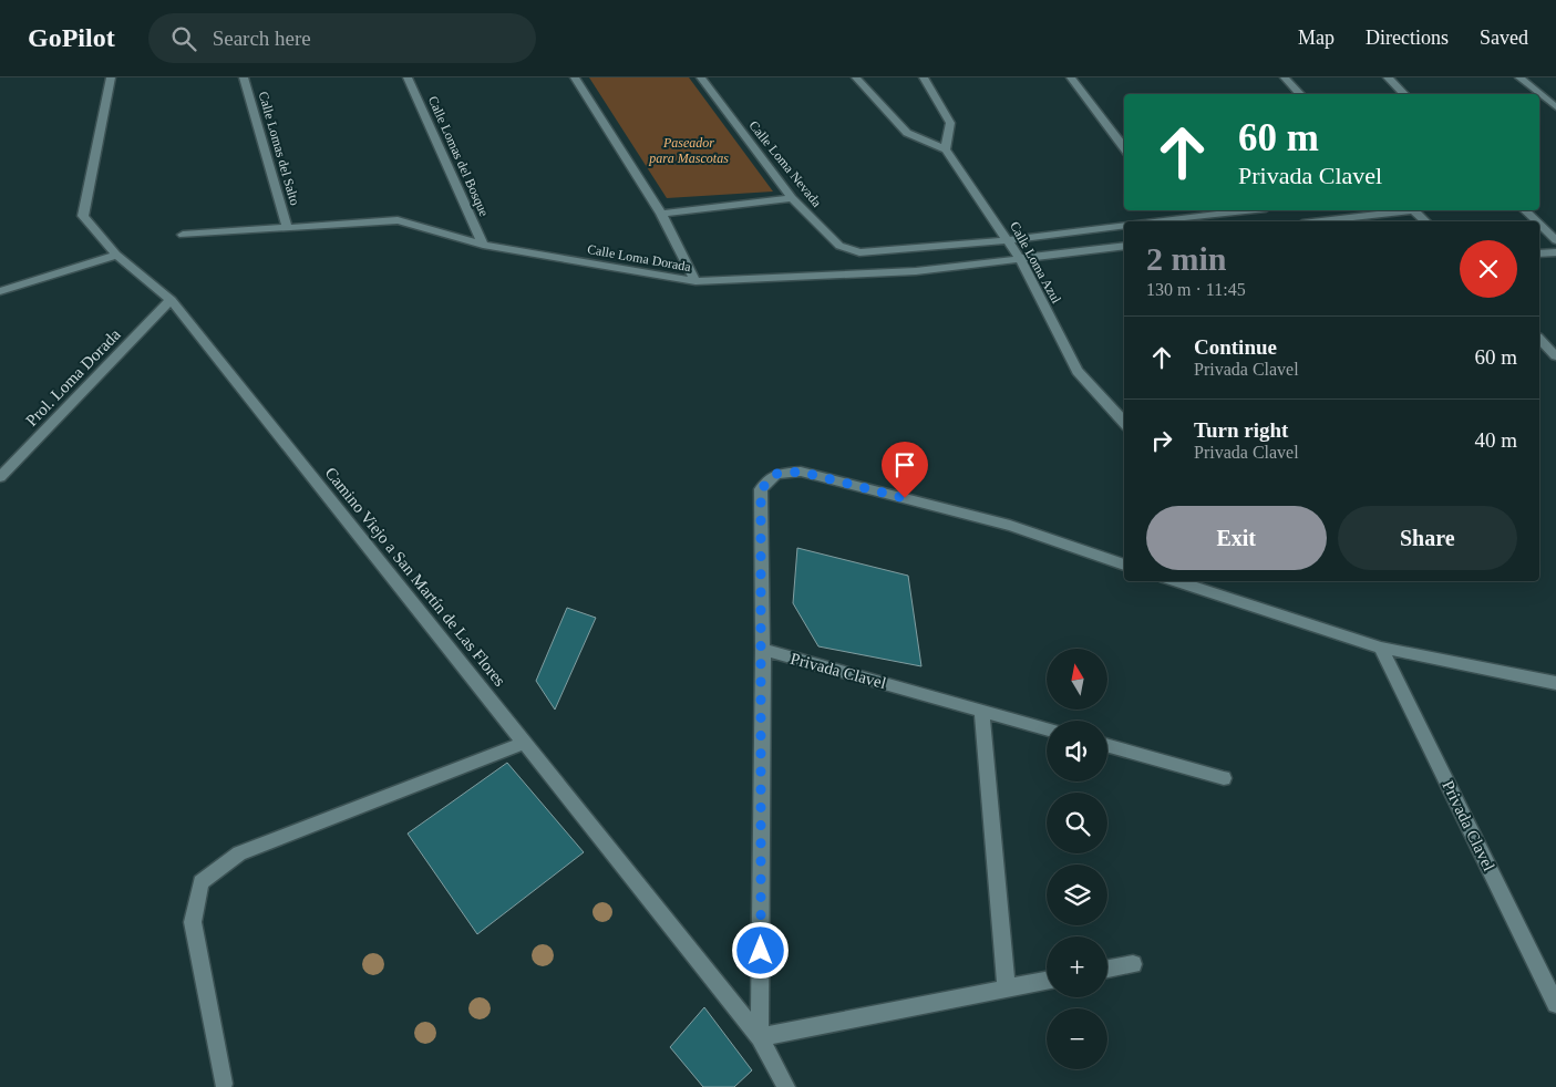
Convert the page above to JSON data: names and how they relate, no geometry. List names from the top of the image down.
{
  "streets": {
    "street": [
      "Calle Lomas del Salto",
      "Calle Lomas del Bosque",
      "Calle Loma Nevada",
      "Calle Loma Dorada",
      "Calle Loma Azul",
      "Prol. Loma Dorada",
      "Camino Viejo a San Martín de Las Flores",
      "Privada Clavel"
    ]
  },
  "crossings": [
    ["Calle Lomas del Salto", "Calle Loma Dorada"],
    ["Calle Lomas del Bosque", "Calle Loma Dorada"],
    ["Calle Loma Nevada", "Calle Loma Azul"],
    ["Calle Loma Dorada", "Calle Loma Azul"],
    ["Prol. Loma Dorada", "Camino Viejo a San Martín de Las Flores"]
  ],
  "parks": ["Paseador para Mascotas"],
  "north": "top",
  "page": {
    "header": "GoPilot",
    "search": "Search here",
    "nav": ["Map", "Directions", "Saved"],
    "turn": ["60 m", "Privada Clavel"],
    "heading": ["2 min", "130 m · 11:45"],
    "list": [
      {
        "name": "Continue",
        "note": "Privada Clavel",
        "value": "60 m"
      },
      {
        "name": "Turn right",
        "note": "Privada Clavel",
        "value": "40 m"
      }
    ],
    "buttons": ["Exit", "Share"],
    "map_buttons": ["+", "−"]
  }
}
